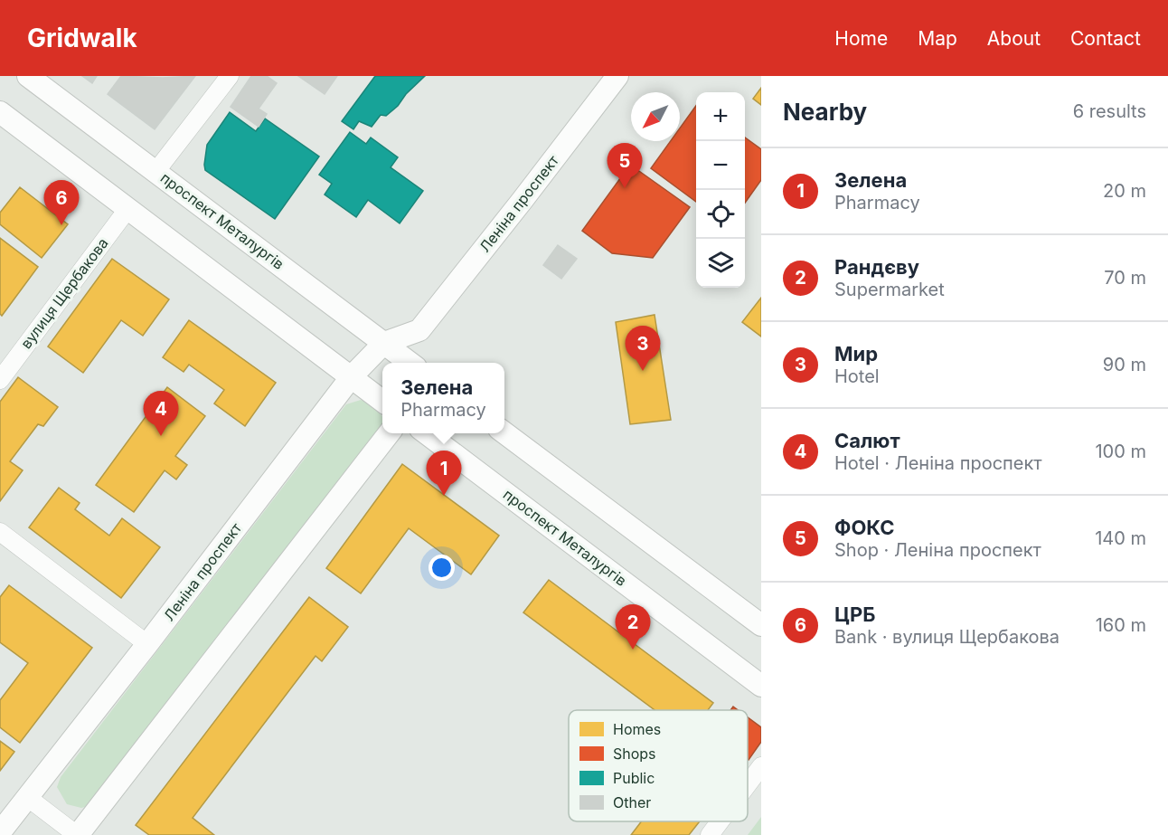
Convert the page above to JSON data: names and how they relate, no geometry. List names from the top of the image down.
{
  "streets": {
    "street": ["Леніна проспект", "проспект Металургів", "вулиця Щербакова"]
  },
  "crossings": [
    ["Леніна проспект", "проспект Металургів"]
  ],
  "legend": [
    "Homes",
    "Shops",
    "Public",
    "Other"
  ],
  "north": "bottom left",
  "page": {
    "header": "Gridwalk",
    "nav": [
      "Home",
      "Map",
      "About",
      "Contact"
    ],
    "heading": ["Nearby", "6 results"],
    "map_buttons": ["+", "−"],
    "pins": [
      "5",
      "6",
      "3",
      "4",
      "1",
      "2"
    ],
    "list": [
      {
        "mark": "1",
        "name": "Зелена",
        "note": "Pharmacy",
        "value": "20 m"
      },
      {
        "mark": "2",
        "name": "Рандєву",
        "note": "Supermarket",
        "value": "70 m"
      },
      {
        "mark": "3",
        "name": "Мир",
        "note": "Hotel",
        "value": "90 m"
      },
      {
        "mark": "4",
        "name": "Салют",
        "note": "Hotel · Леніна проспект",
        "value": "100 m"
      },
      {
        "mark": "5",
        "name": "ФОКС",
        "note": "Shop · Леніна проспект",
        "value": "140 m"
      },
      {
        "mark": "6",
        "name": "ЦРБ",
        "note": "Bank · вулиця Щербакова",
        "value": "160 m"
      }
    ],
    "popup": ["Зелена", "Pharmacy"]
  }
}
